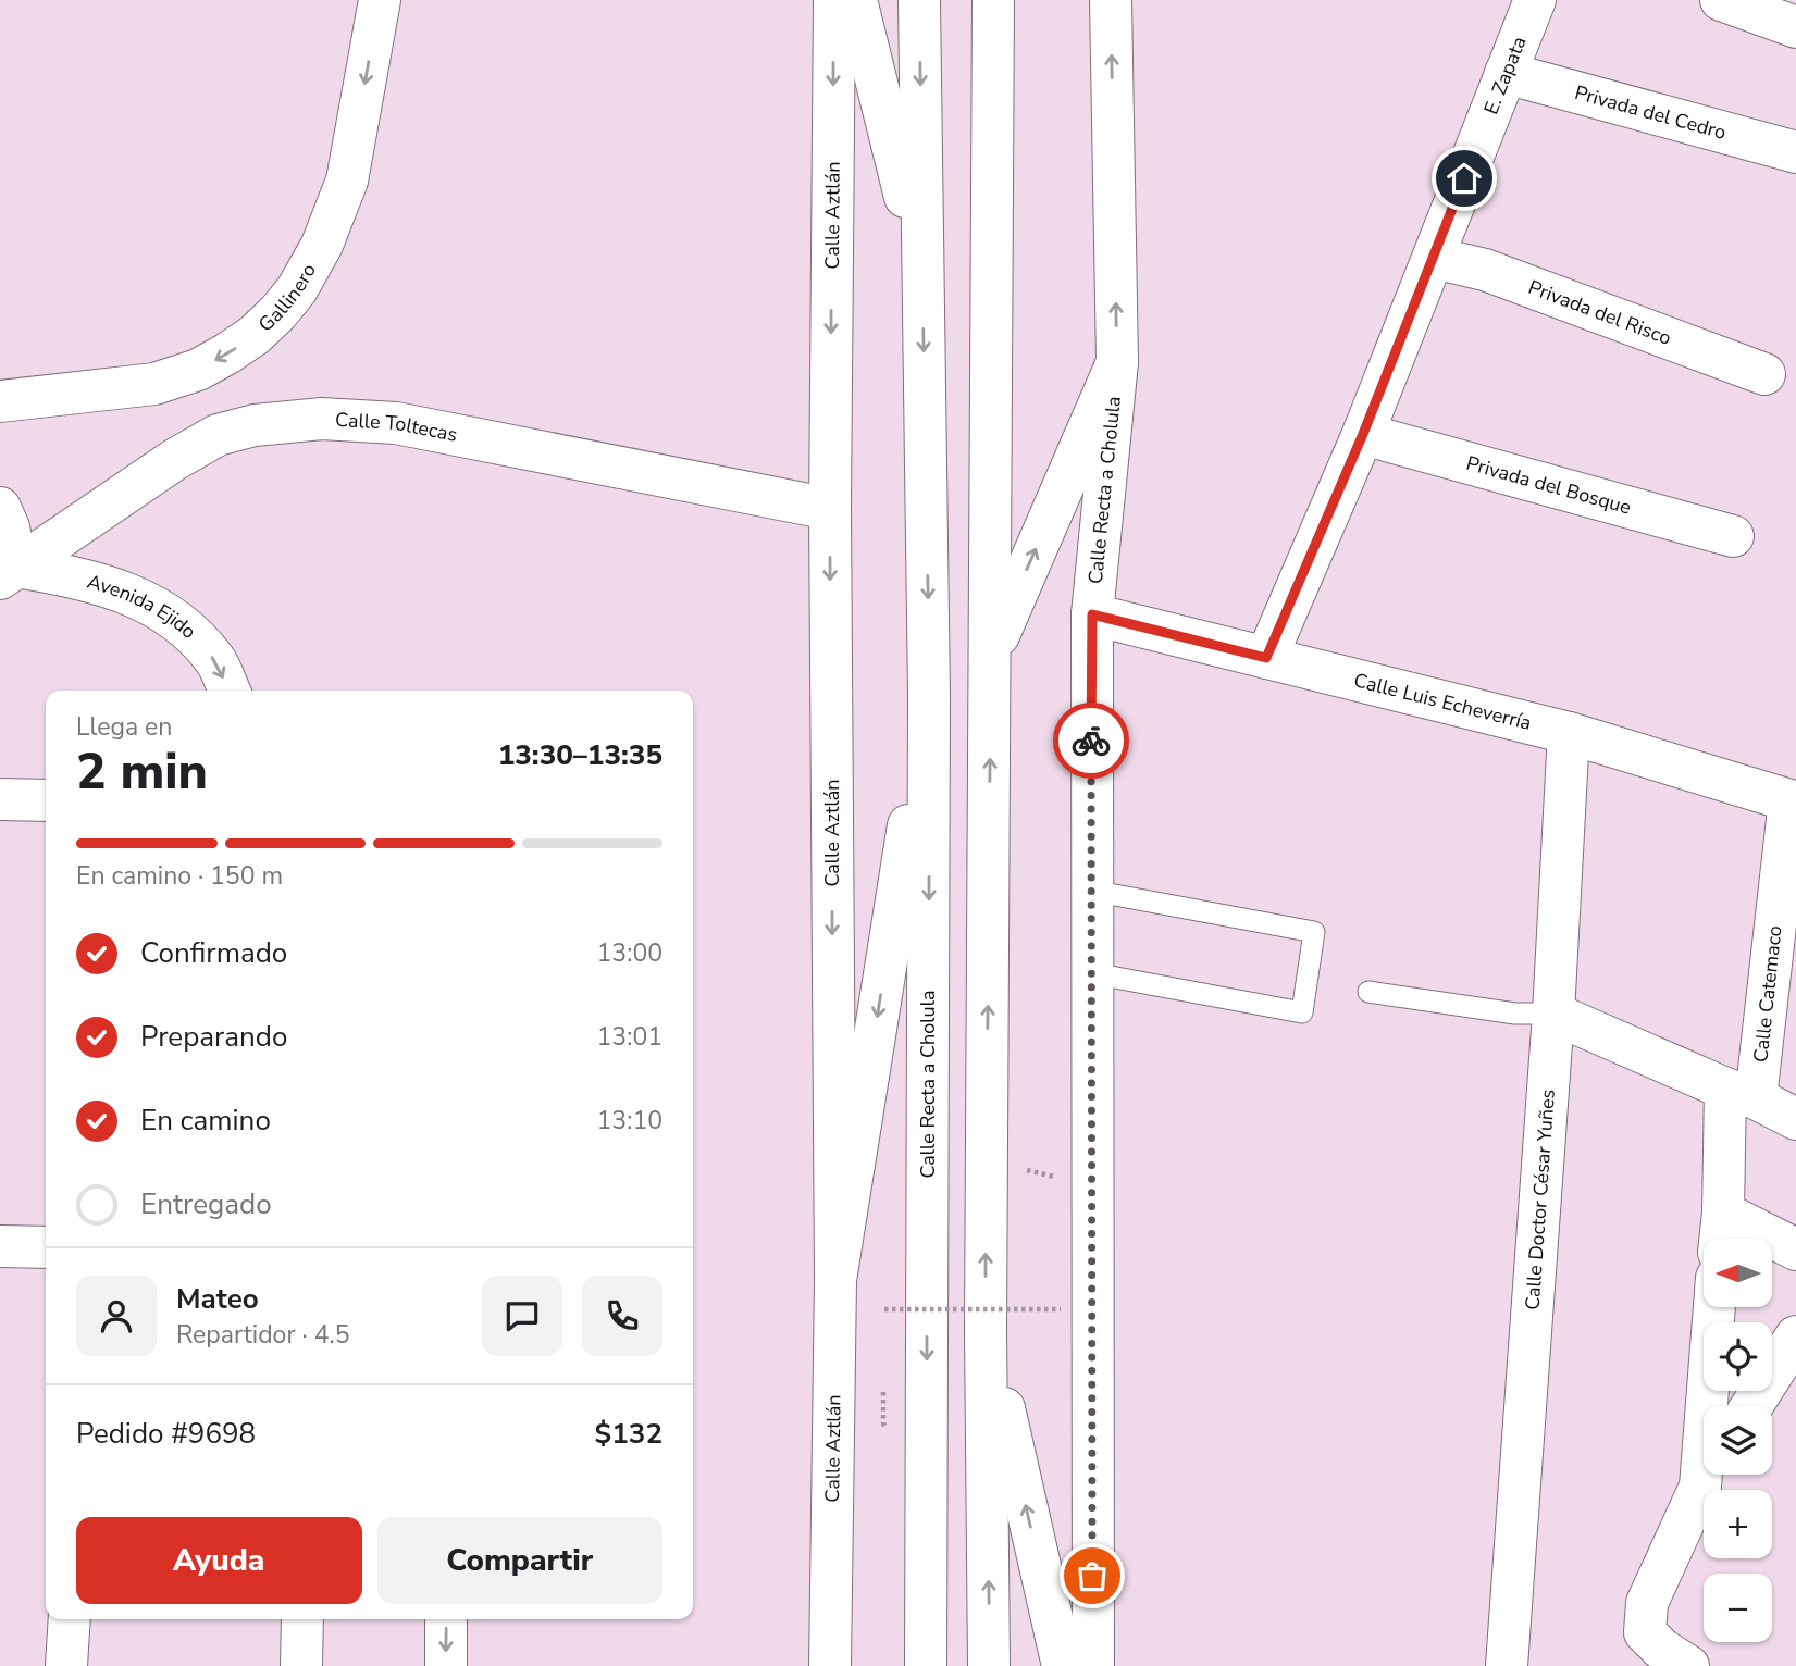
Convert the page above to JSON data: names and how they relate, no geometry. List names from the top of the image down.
{
  "streets": {
    "main road": [
      "E. Zapata",
      "Privada del Cedro",
      "Calle Aztlán",
      "Gallinero",
      "Privada del Risco",
      "Calle Toltecas",
      "Privada del Bosque",
      "Calle Recta a Cholula",
      "Avenida Ejido",
      "Calle Luis Echeverría",
      "Calle Catemaco",
      "Calle Doctor César Yuñes"
    ]
  },
  "crossings": [
    ["E. Zapata", "Privada del Cedro"],
    ["E. Zapata", "Privada del Risco"],
    ["E. Zapata", "Privada del Bosque"],
    ["E. Zapata", "Calle Luis Echeverría"],
    ["Calle Aztlán", "Calle Toltecas"],
    ["Calle Toltecas", "Avenida Ejido"],
    ["Calle Recta a Cholula", "Calle Luis Echeverría"],
    ["Calle Luis Echeverría", "Calle Catemaco"],
    ["Calle Luis Echeverría", "Calle Doctor César Yuñes"]
  ],
  "one_way": ["Gallinero", "Avenida Ejido"],
  "north": "left",
  "page": {
    "heading": ["2 min", "Llega en", "13:30–13:35"],
    "panel": [
      "Mateo",
      "Repartidor · 4.5",
      "Pedido #9698",
      "$132"
    ],
    "bar": "En camino · 150 m",
    "list": [
      ["Confirmado", "13:00"],
      ["Preparando", "13:01"],
      ["En camino", "13:10"],
      "Entregado"
    ],
    "map_buttons": ["+", "−"],
    "buttons": ["Ayuda", "Compartir"]
  }
}
